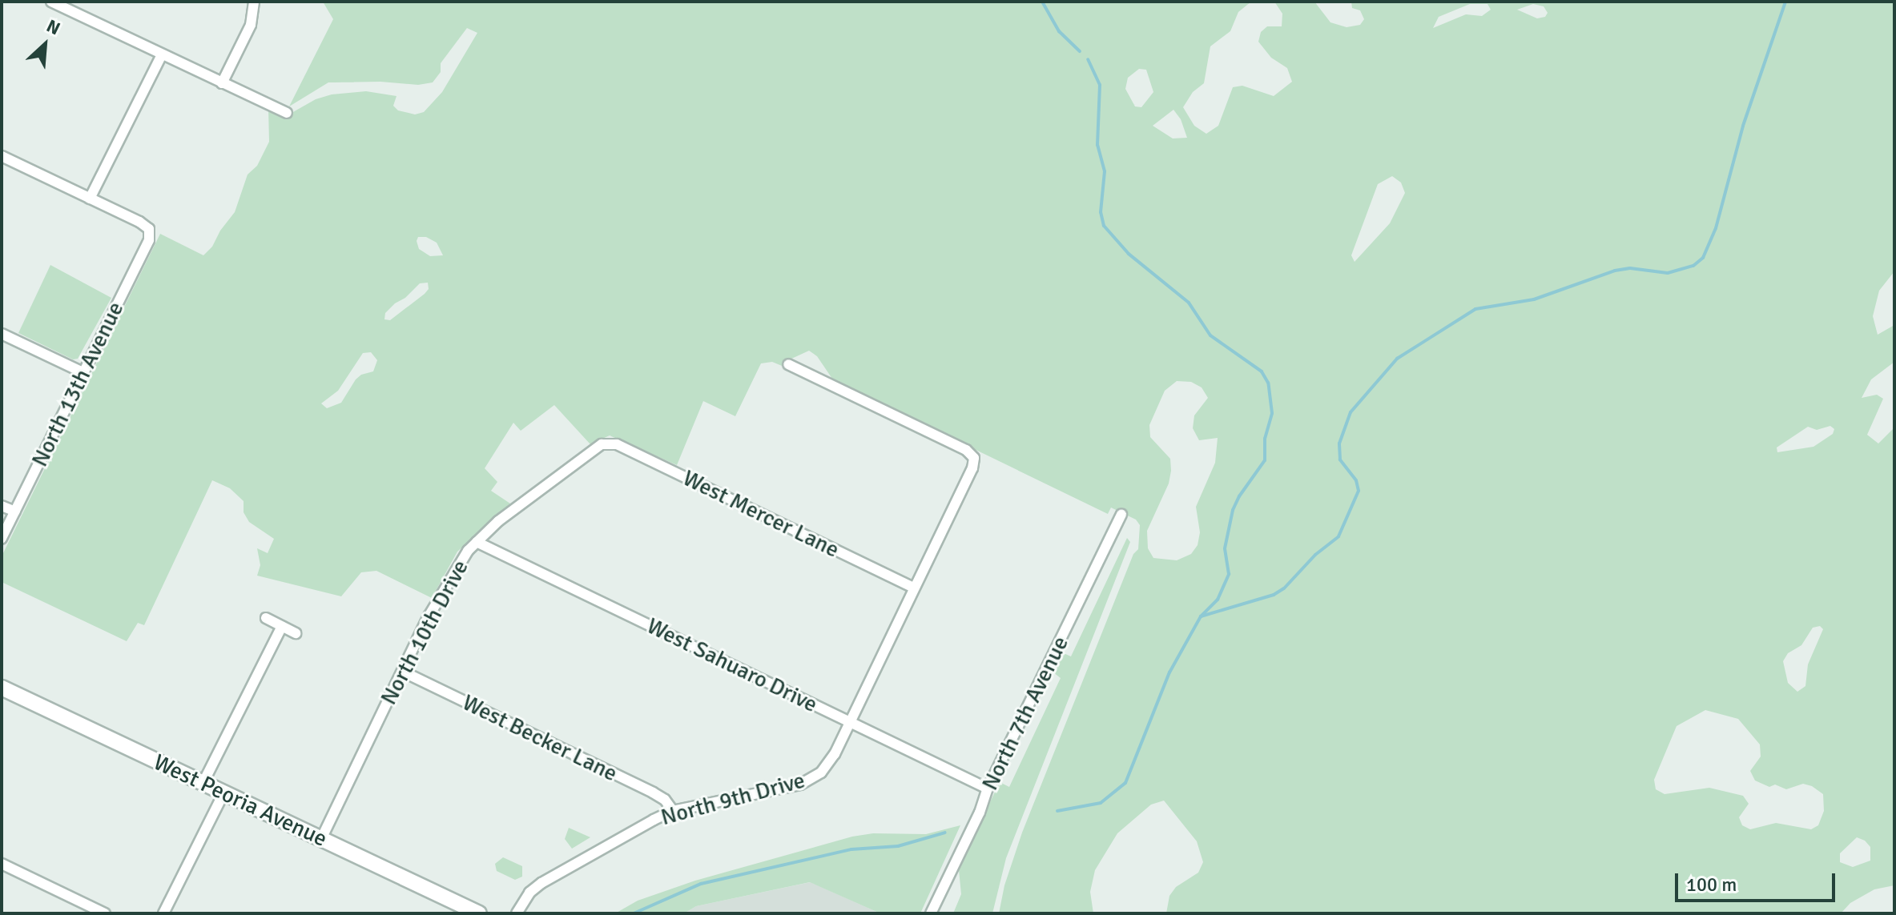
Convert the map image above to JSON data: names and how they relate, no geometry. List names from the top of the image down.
{
  "streets": {
    "main road": ["West Peoria Avenue"],
    "street": [
      "North 13th Avenue",
      "West Mercer Lane",
      "North 10th Drive",
      "West Sahuaro Drive",
      "North 7th Avenue",
      "West Becker Lane",
      "North 9th Drive"
    ]
  },
  "crossings": [
    ["West Mercer Lane", "North 10th Drive"],
    ["West Mercer Lane", "North 9th Drive"],
    ["North 10th Drive", "West Sahuaro Drive"],
    ["North 10th Drive", "West Becker Lane"],
    ["North 10th Drive", "West Peoria Avenue"],
    ["West Sahuaro Drive", "North 7th Avenue"],
    ["West Sahuaro Drive", "North 9th Drive"],
    ["West Becker Lane", "North 9th Drive"]
  ],
  "scale_bar": "100 m",
  "north": "top right"
}
